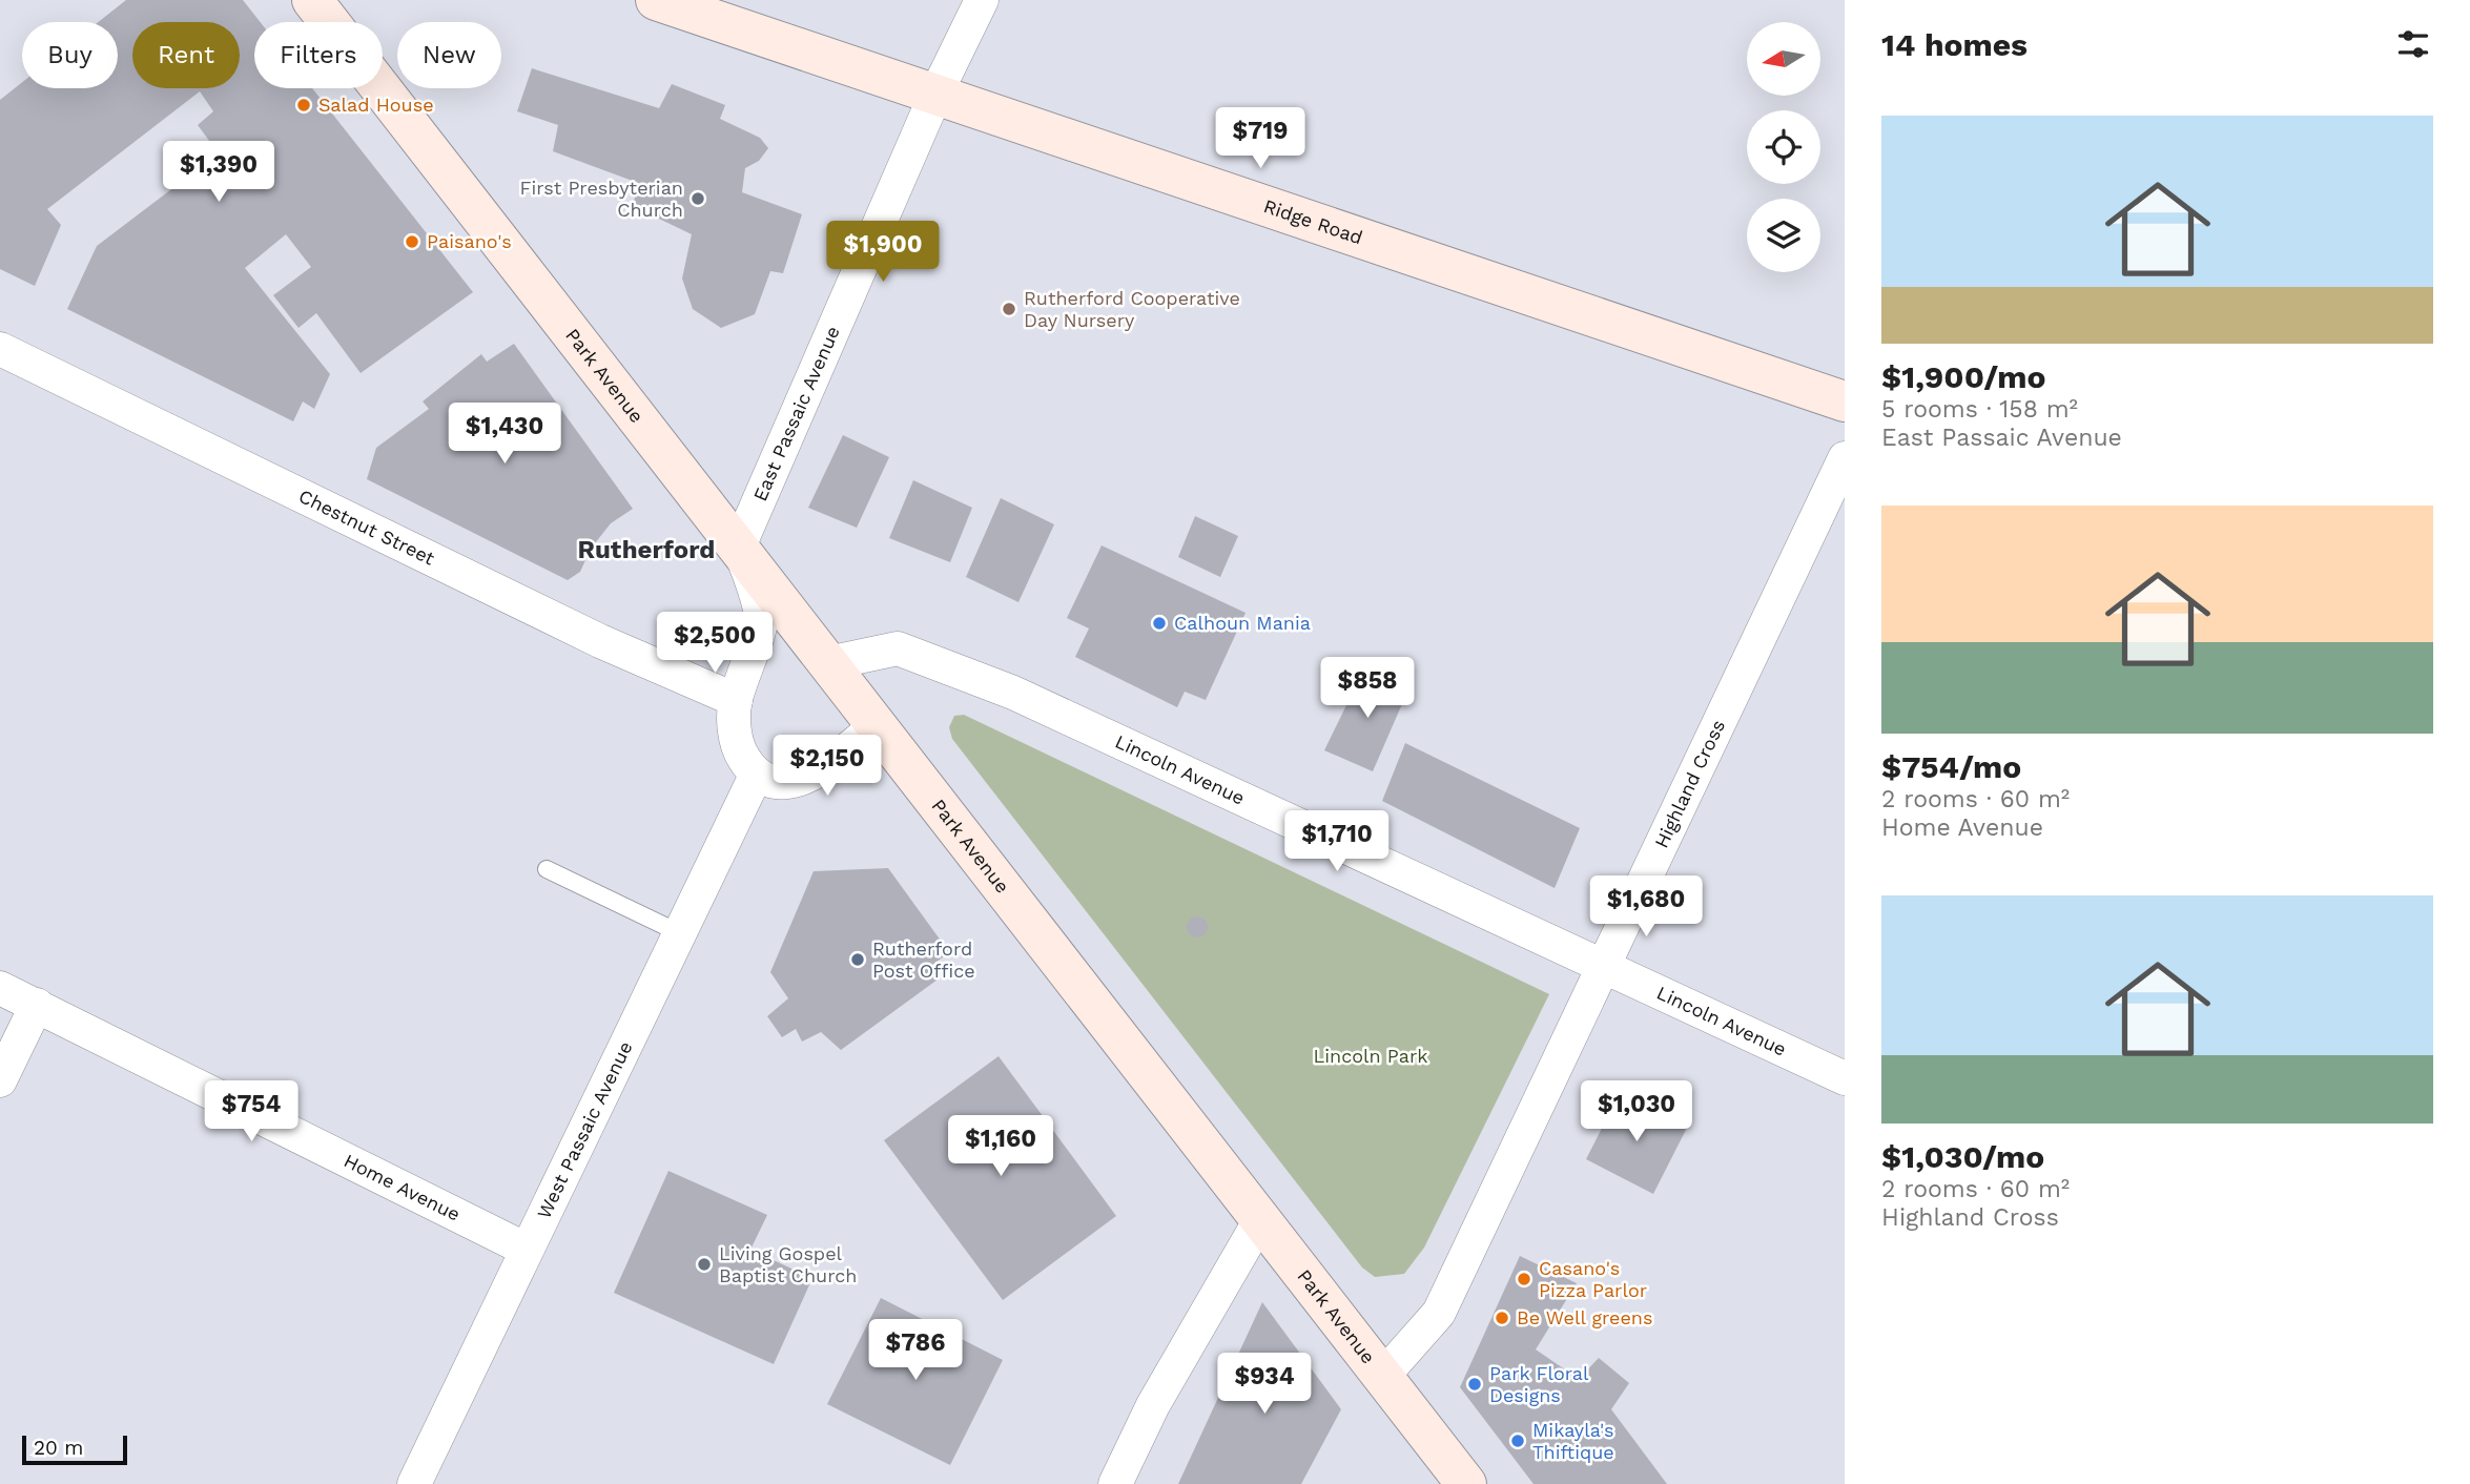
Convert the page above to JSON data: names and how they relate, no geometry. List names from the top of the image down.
{
  "streets": {
    "street": [
      "Ridge Road",
      "Park Avenue",
      "East Passaic Avenue",
      "Chestnut Street",
      "Lincoln Avenue",
      "Highland Cross",
      "West Passaic Avenue",
      "Home Avenue"
    ]
  },
  "crossings": [
    ["Ridge Road", "East Passaic Avenue"],
    ["Park Avenue", "East Passaic Avenue"],
    ["Park Avenue", "Lincoln Avenue"],
    ["Park Avenue", "Highland Cross"],
    ["Lincoln Avenue", "Highland Cross"],
    ["West Passaic Avenue", "Home Avenue"]
  ],
  "districts": ["Rutherford"],
  "parks": ["Lincoln Park"],
  "places": [
    "Salad House",
    "First Presbyterian Church",
    "Paisano's",
    "Rutherford Cooperative Day Nursery",
    "Calhoun Mania",
    "Rutherford Post Office",
    "Living Gospel Baptist Church",
    "Casano's Pizza Parlor",
    "Be Well greens",
    "Park Floral Designs",
    "Mikayla's Thiftique"
  ],
  "scale_bar": "20 m",
  "north": "left",
  "page": {
    "heading": "14 homes",
    "chip": [
      "Buy",
      "Rent",
      "Filters",
      "New"
    ],
    "list": [
      {
        "name": "$1,900/mo",
        "note": "5 rooms · 158 m² · East Passaic Avenue"
      },
      {
        "name": "$754/mo",
        "note": "2 rooms · 60 m² · Home Avenue"
      },
      {
        "name": "$1,030/mo",
        "note": "2 rooms · 60 m² · Highland Cross"
      }
    ],
    "price": [
      "$719",
      "$1,390",
      "$1,900",
      "$1,430",
      "$2,500",
      "$858",
      "$2,150",
      "$1,710",
      "$1,680",
      "$754",
      "$1,030",
      "$1,160",
      "$786",
      "$934"
    ],
    "scale": "20 m"
  }
}
